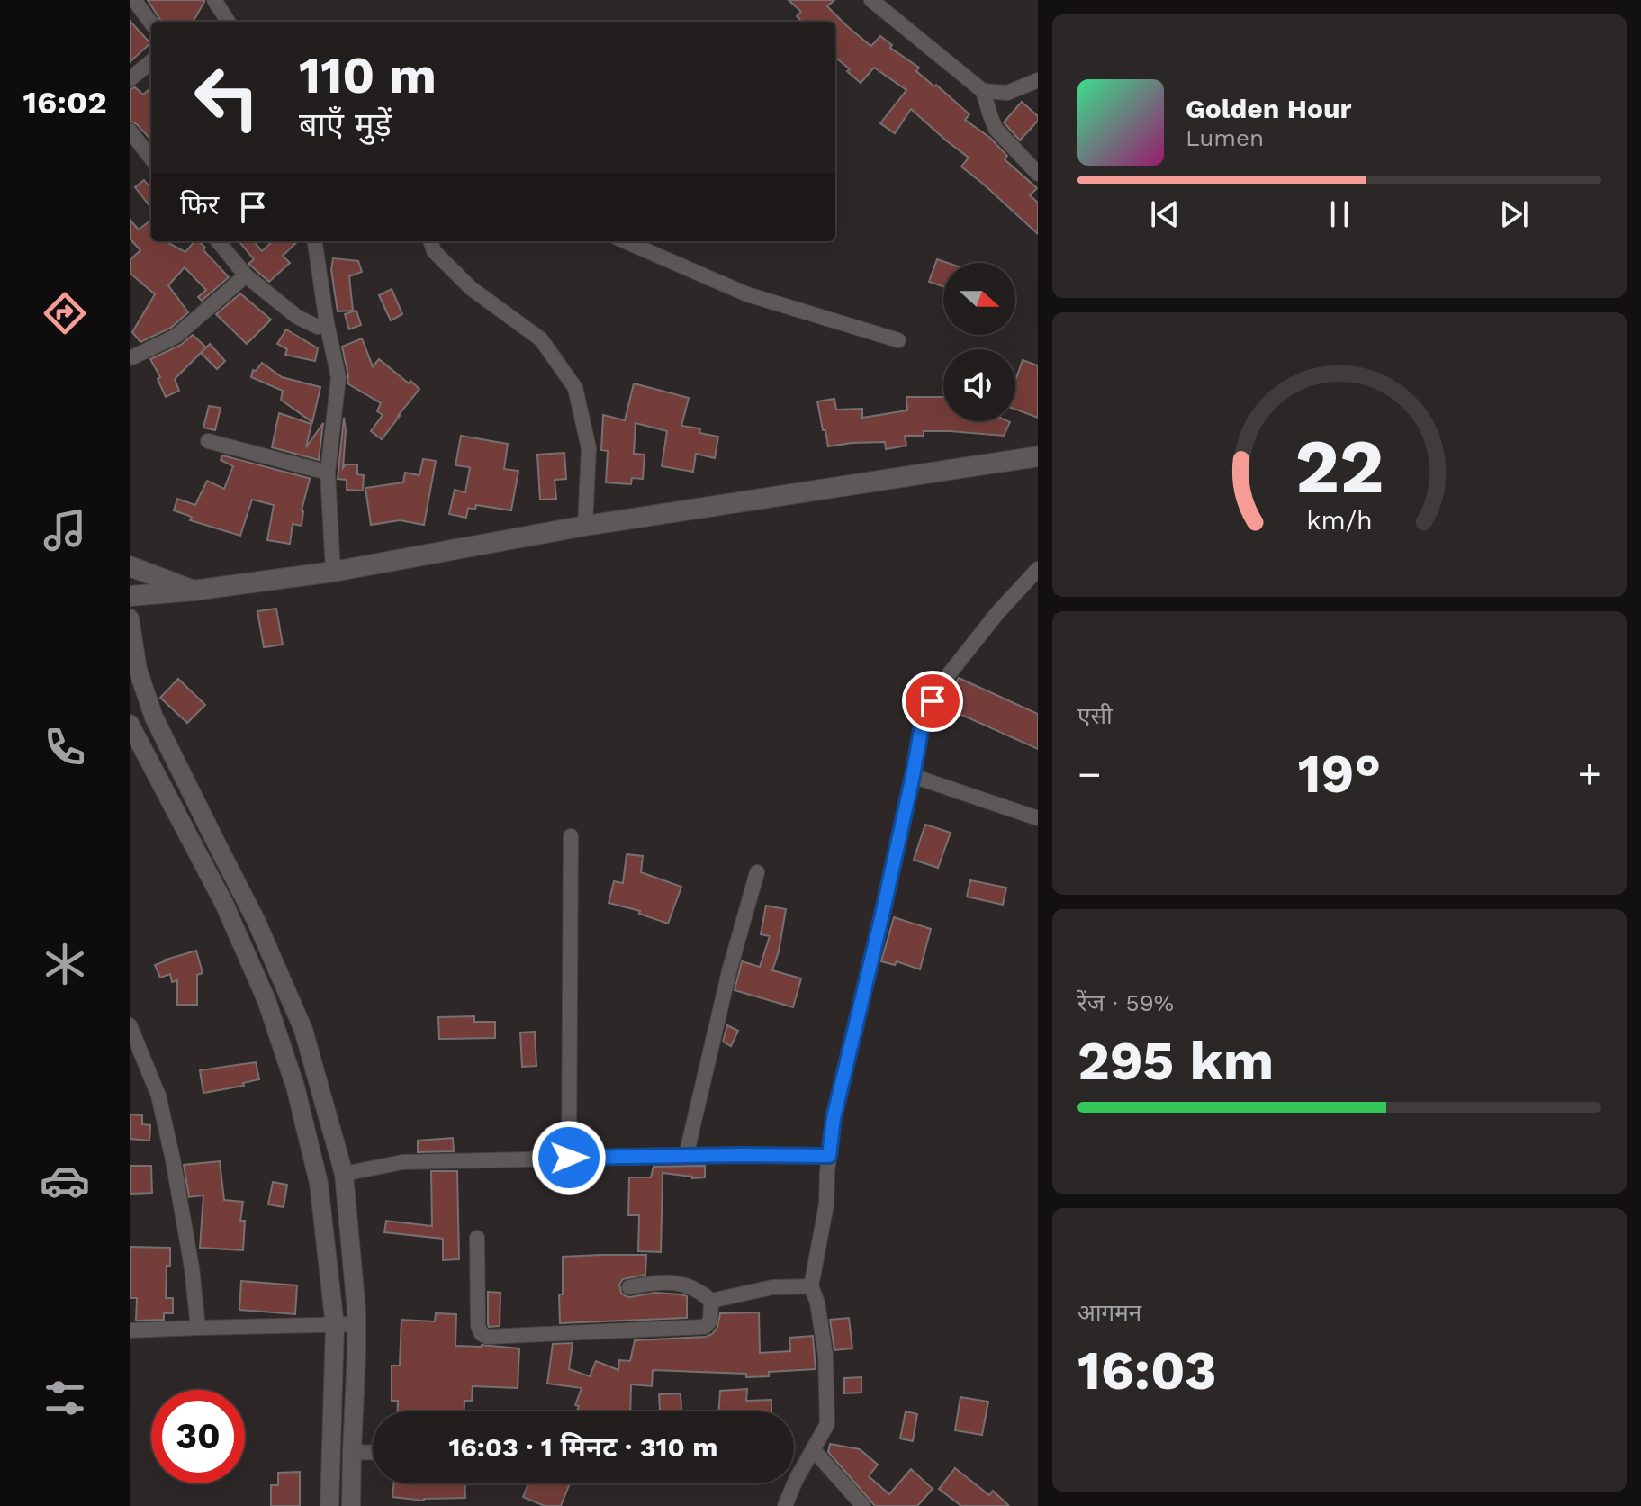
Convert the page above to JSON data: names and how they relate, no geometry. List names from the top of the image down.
{
  "north": "right",
  "page": {
    "tabs": "16:02",
    "turn": ["110 m", "बाएँ मुड़ें"],
    "song": ["Golden Hour", "Lumen"],
    "then": "फिर",
    "tile": [
      "एसी",
      ["रेंज · 59%", "295 km"],
      ["आगमन", "16:03"]
    ],
    "heat": ["−", "19°", "+"],
    "limit": "30",
    "trip": "16:03 · 1 मिनट · 310 m",
    "gauge": ["22", "km/h"]
  }
}
